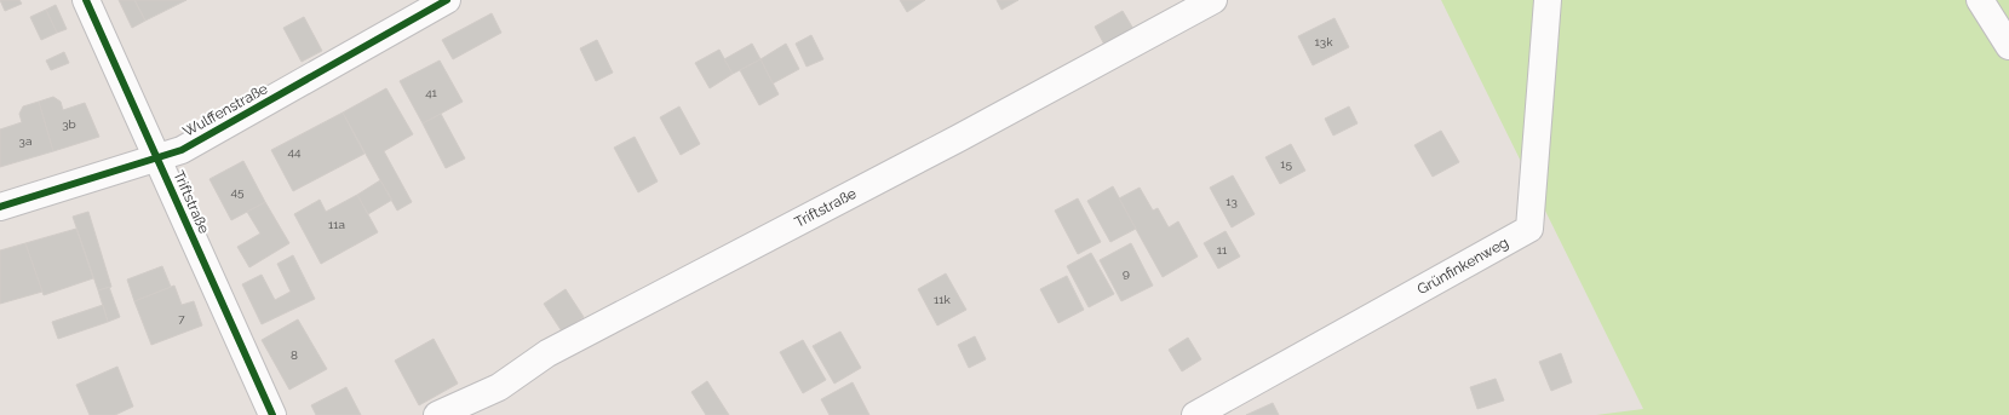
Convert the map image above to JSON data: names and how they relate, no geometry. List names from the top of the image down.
{
  "streets": {
    "street": ["Wulffenstraße", "Triftstraße", "Grünfinkenweg"]
  },
  "crossings": [
    ["Wulffenstraße", "Triftstraße"]
  ],
  "house_numbers": [
    "13k",
    "41",
    "3b",
    "3a",
    "44",
    "15",
    "45",
    "13",
    "11a",
    "11",
    "9",
    "11k",
    "7",
    "8"
  ]
}
